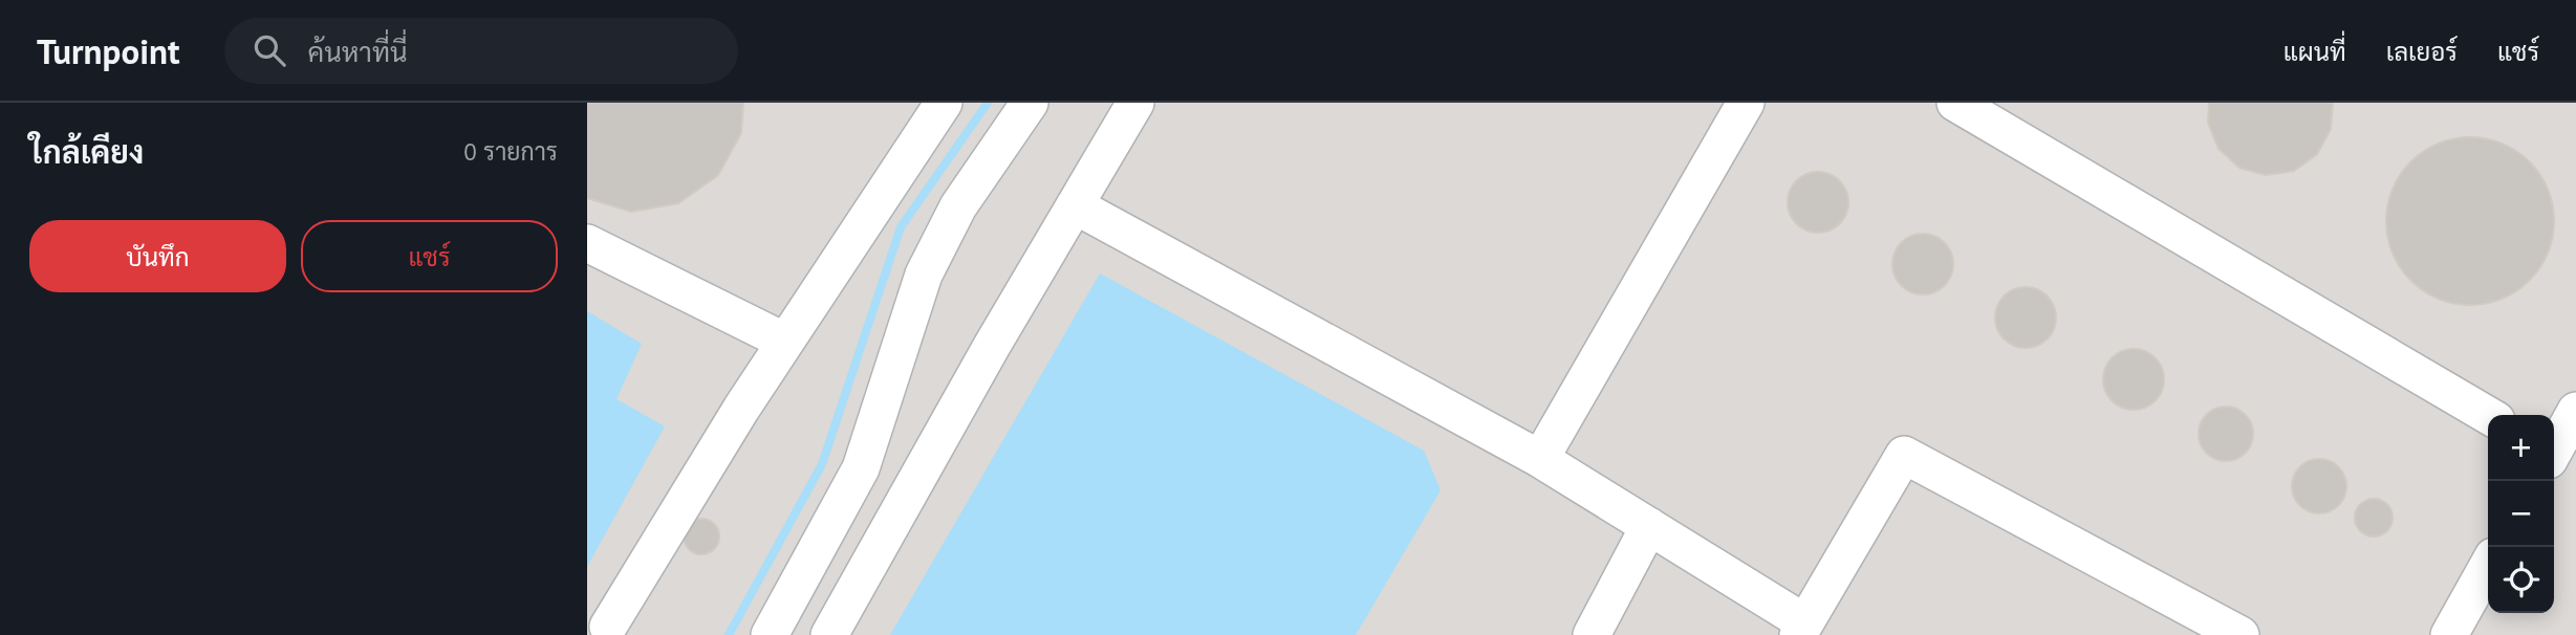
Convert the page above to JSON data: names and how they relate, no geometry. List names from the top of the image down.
{
  "page": {
    "header": "Turnpoint",
    "search": "ค้นหาที่นี่",
    "nav": ["แผนที่", "เลเยอร์", "แชร์"],
    "heading": ["ใกล้เคียง", "0 รายการ"],
    "buttons": ["บันทึก", "แชร์"],
    "map_buttons": ["+", "−"]
  }
}
